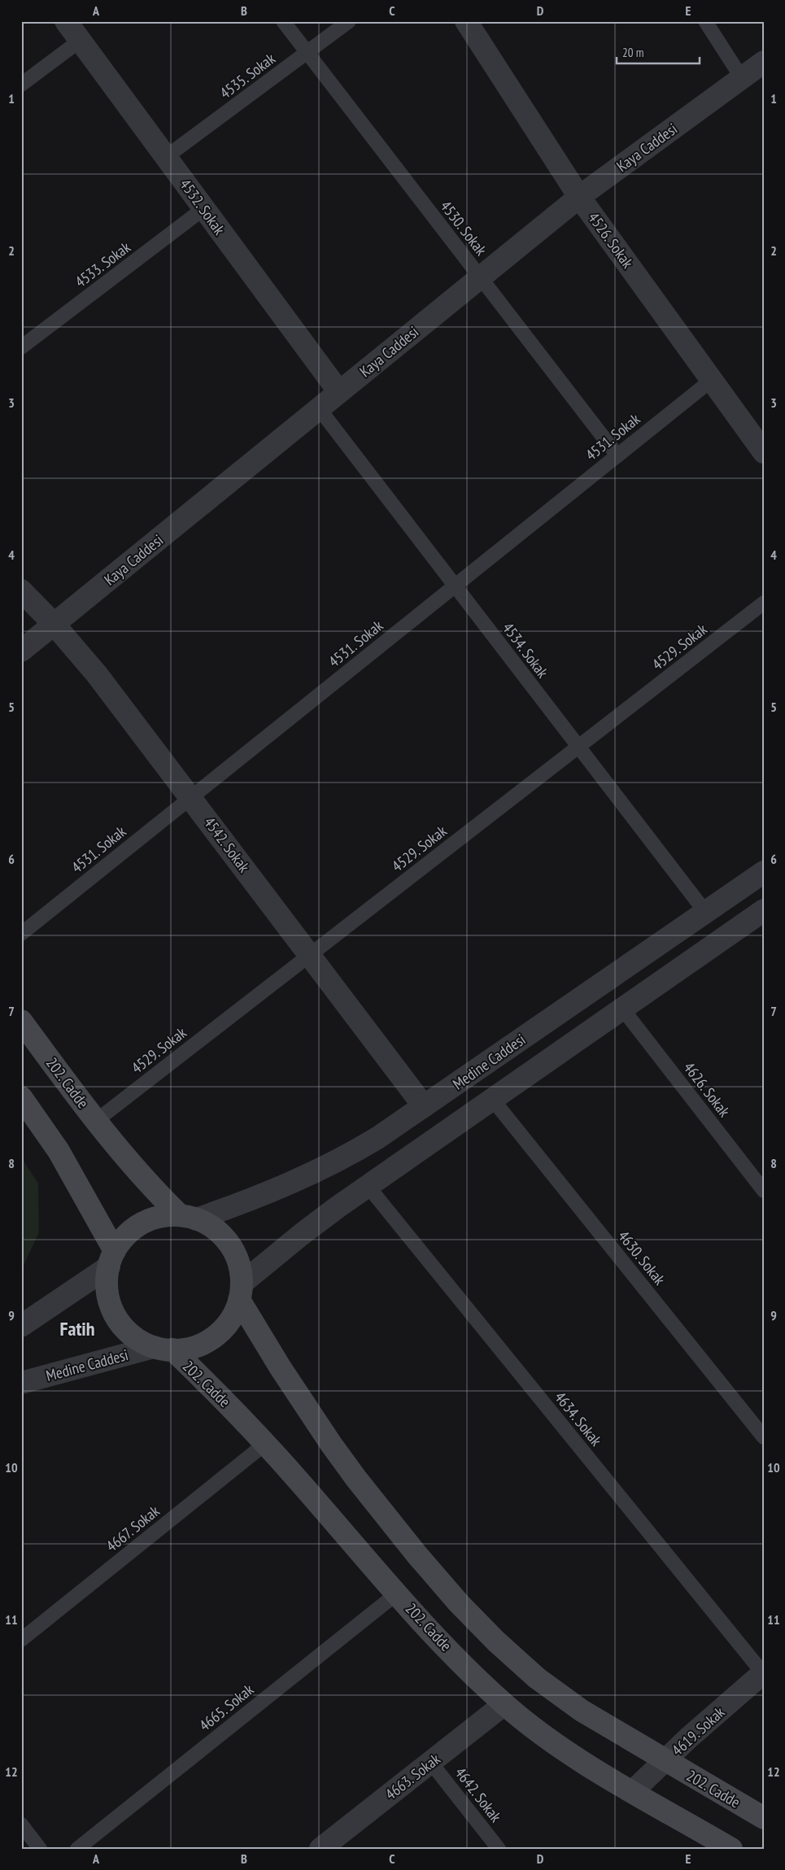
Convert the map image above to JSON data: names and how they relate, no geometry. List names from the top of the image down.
{
  "streets": {
    "main road": ["202. Cadde"],
    "street": [
      "Kaya Caddesi",
      "4532. Sokak",
      "4526. Sokak",
      "4542. Sokak",
      "Medine Caddesi",
      "4619. Sokak",
      "4663. Sokak"
    ],
    "lane": [
      "4535. Sokak",
      "4530. Sokak",
      "4533. Sokak",
      "4531. Sokak",
      "4529. Sokak",
      "4534. Sokak",
      "4626. Sokak",
      "4630. Sokak",
      "4634. Sokak",
      "4667. Sokak",
      "4665. Sokak",
      "4642. Sokak"
    ]
  },
  "crossings": [
    ["4535. Sokak", "4532. Sokak"],
    ["4535. Sokak", "4530. Sokak"],
    ["Kaya Caddesi", "4532. Sokak"],
    ["Kaya Caddesi", "4530. Sokak"],
    ["Kaya Caddesi", "4526. Sokak"],
    ["Kaya Caddesi", "4534. Sokak"],
    ["Kaya Caddesi", "4542. Sokak"],
    ["4532. Sokak", "4533. Sokak"],
    ["4530. Sokak", "4531. Sokak"],
    ["4526. Sokak", "4531. Sokak"],
    ["4531. Sokak", "4534. Sokak"],
    ["4531. Sokak", "4542. Sokak"],
    ["4529. Sokak", "4534. Sokak"],
    ["4529. Sokak", "4542. Sokak"],
    ["4529. Sokak", "202. Cadde"],
    ["4534. Sokak", "Medine Caddesi"],
    ["4542. Sokak", "Medine Caddesi"],
    ["Medine Caddesi", "202. Cadde"],
    ["202. Cadde", "4667. Sokak"],
    ["202. Cadde", "4665. Sokak"],
    ["202. Cadde", "4619. Sokak"],
    ["202. Cadde", "4663. Sokak"],
    ["4634. Sokak", "4619. Sokak"],
    ["4663. Sokak", "4642. Sokak"]
  ],
  "districts": ["Fatih"],
  "scale_bar": "20 m",
  "grid": {
    "columns": [
      "A",
      "B",
      "C",
      "D",
      "E"
    ],
    "rows": [
      "1",
      "2",
      "3",
      "4",
      "5",
      "6",
      "7",
      "8",
      "9",
      "10",
      "11",
      "12"
    ]
  }
}
